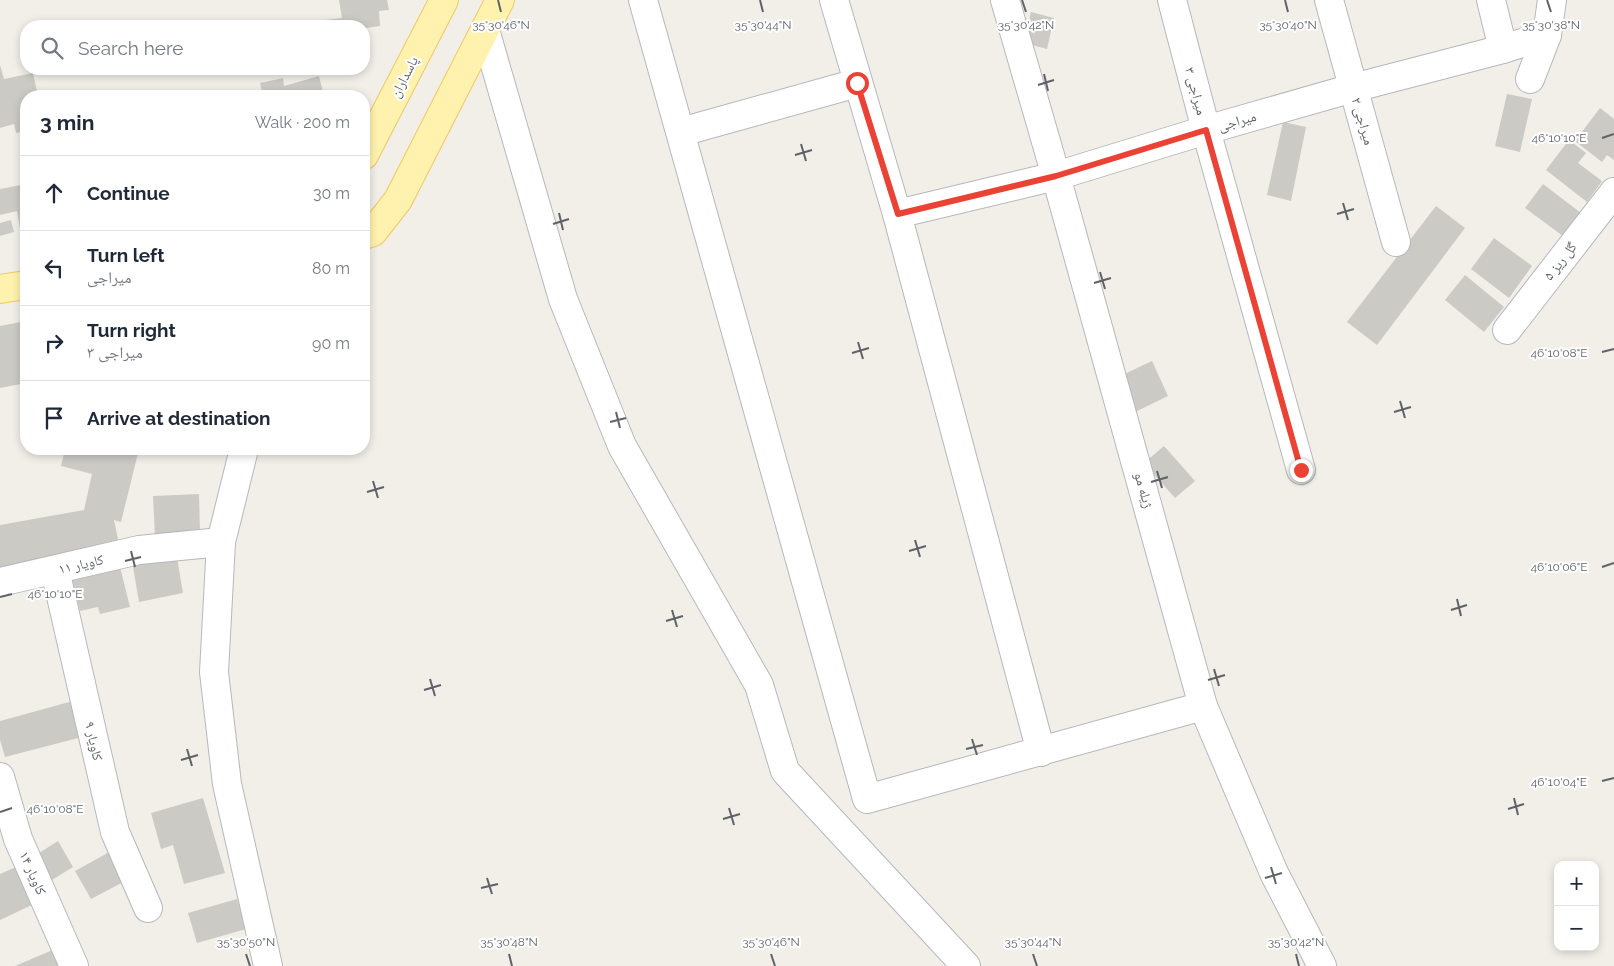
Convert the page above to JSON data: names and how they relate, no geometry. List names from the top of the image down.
{
  "streets": {
    "main road": ["پاسداران"],
    "street": [
      "میراجی ۳",
      "میراجی",
      "میراجی ۲",
      "گل ریز ۵",
      "ژیله مو",
      "کاویار ۱۱",
      "کاویار ۹",
      "کاویار ۱۴"
    ]
  },
  "crossings": [
    ["میراجی ۳", "میراجی"],
    ["میراجی", "میراجی ۲"],
    ["میراجی", "ژیله مو"],
    ["کاویار ۱۱", "کاویار ۹"]
  ],
  "page": {
    "search": "Search here",
    "heading": ["3 min", "Walk · 200 m"],
    "list": [
      ["Continue", "30 m"],
      ["Turn left", "میراجی", "80 m"],
      ["Turn right", "میراجی ۳", "90 m"],
      "Arrive at destination"
    ],
    "map_buttons": ["+", "−"]
  },
  "coordinates": [
    "35°30'46\"N",
    "35°30'44\"N",
    "35°30'42\"N",
    "35°30'40\"N",
    "35°30'38\"N",
    "46°10'10\"E",
    "46°10'08\"E",
    "46°10'06\"E",
    "46°10'04\"E",
    "35°30'50\"N",
    "35°30'48\"N"
  ]
}
